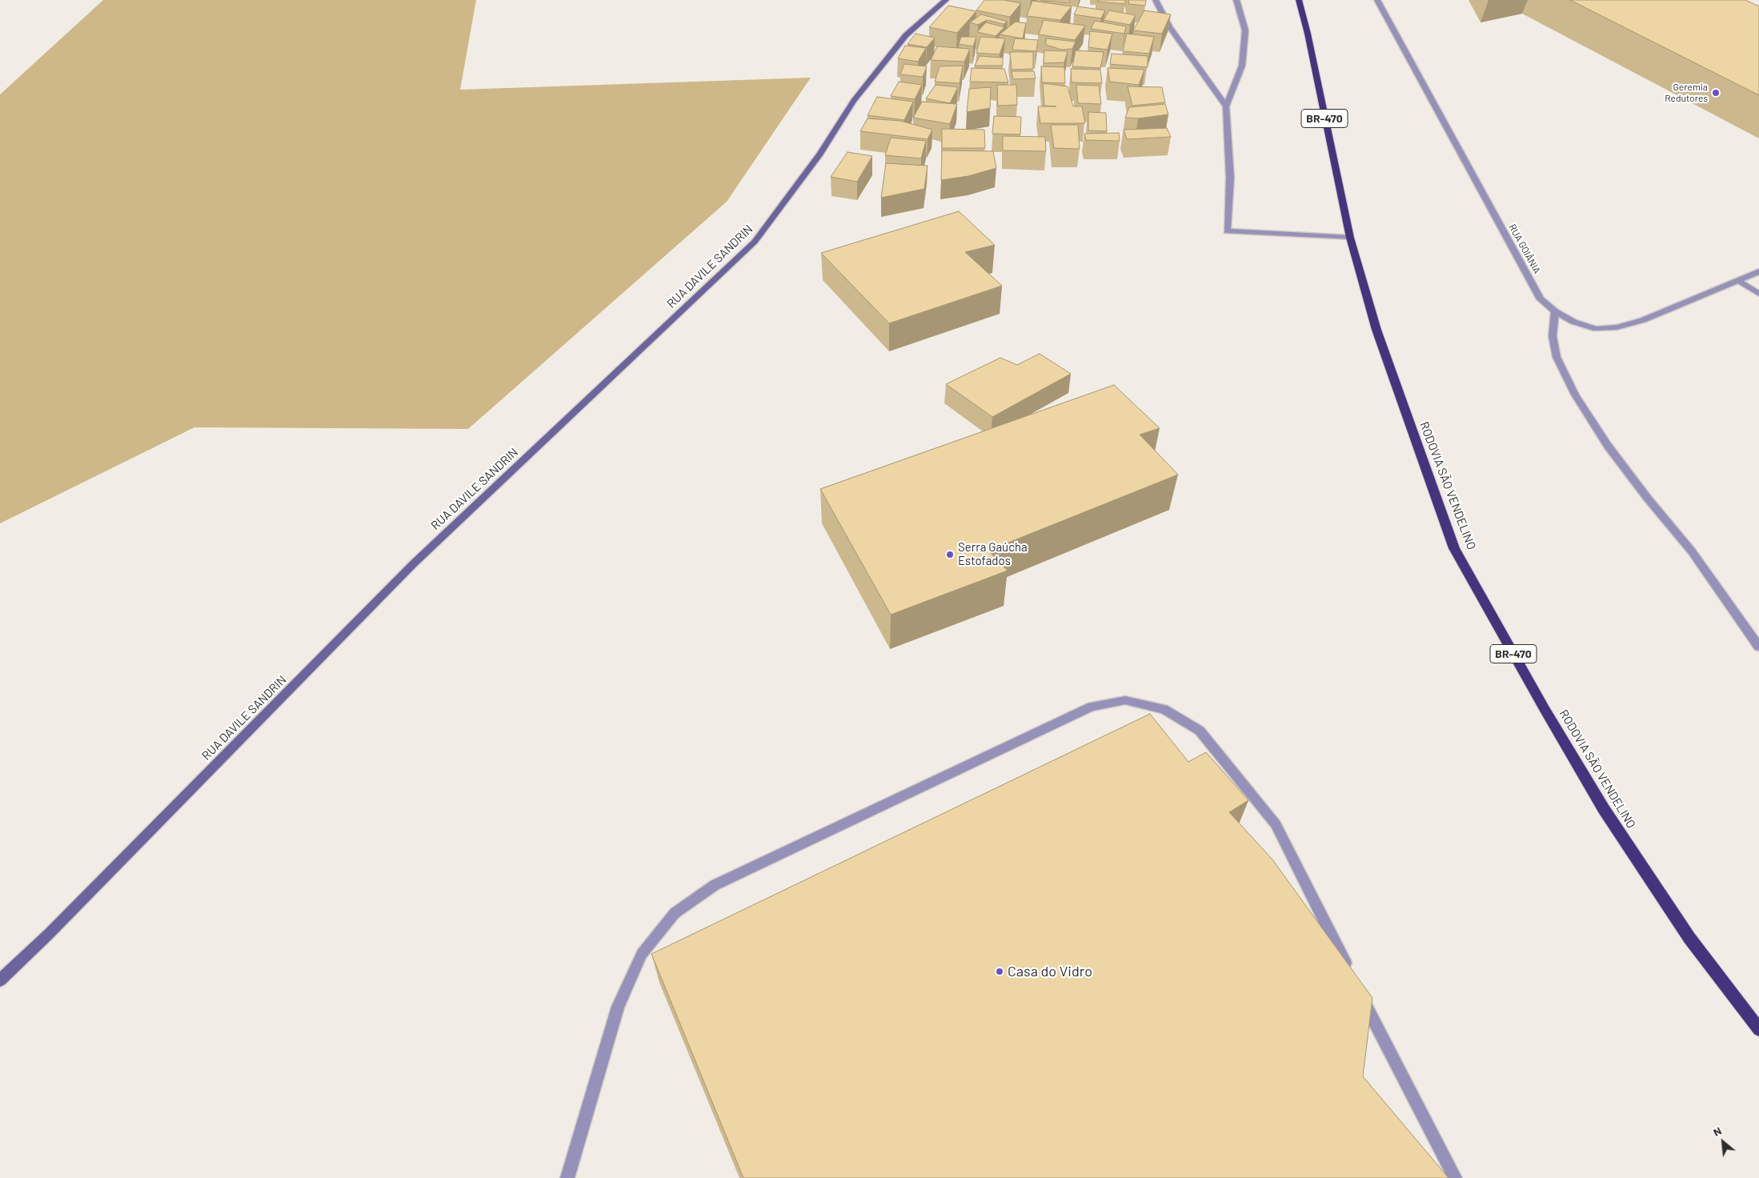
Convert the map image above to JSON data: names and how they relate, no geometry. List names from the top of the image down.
{
  "streets": {
    "highway": ["BR-470", "RODOVIA SÃO VENDELINO"],
    "main road": ["RUA DAVILE SANDRIN"],
    "street": ["RUA GOIÂNIA"]
  },
  "places": ["Geremia Redutores", "Serra Gaúcha Estofados", "Casa do Vidro"],
  "north": "top left"
}
